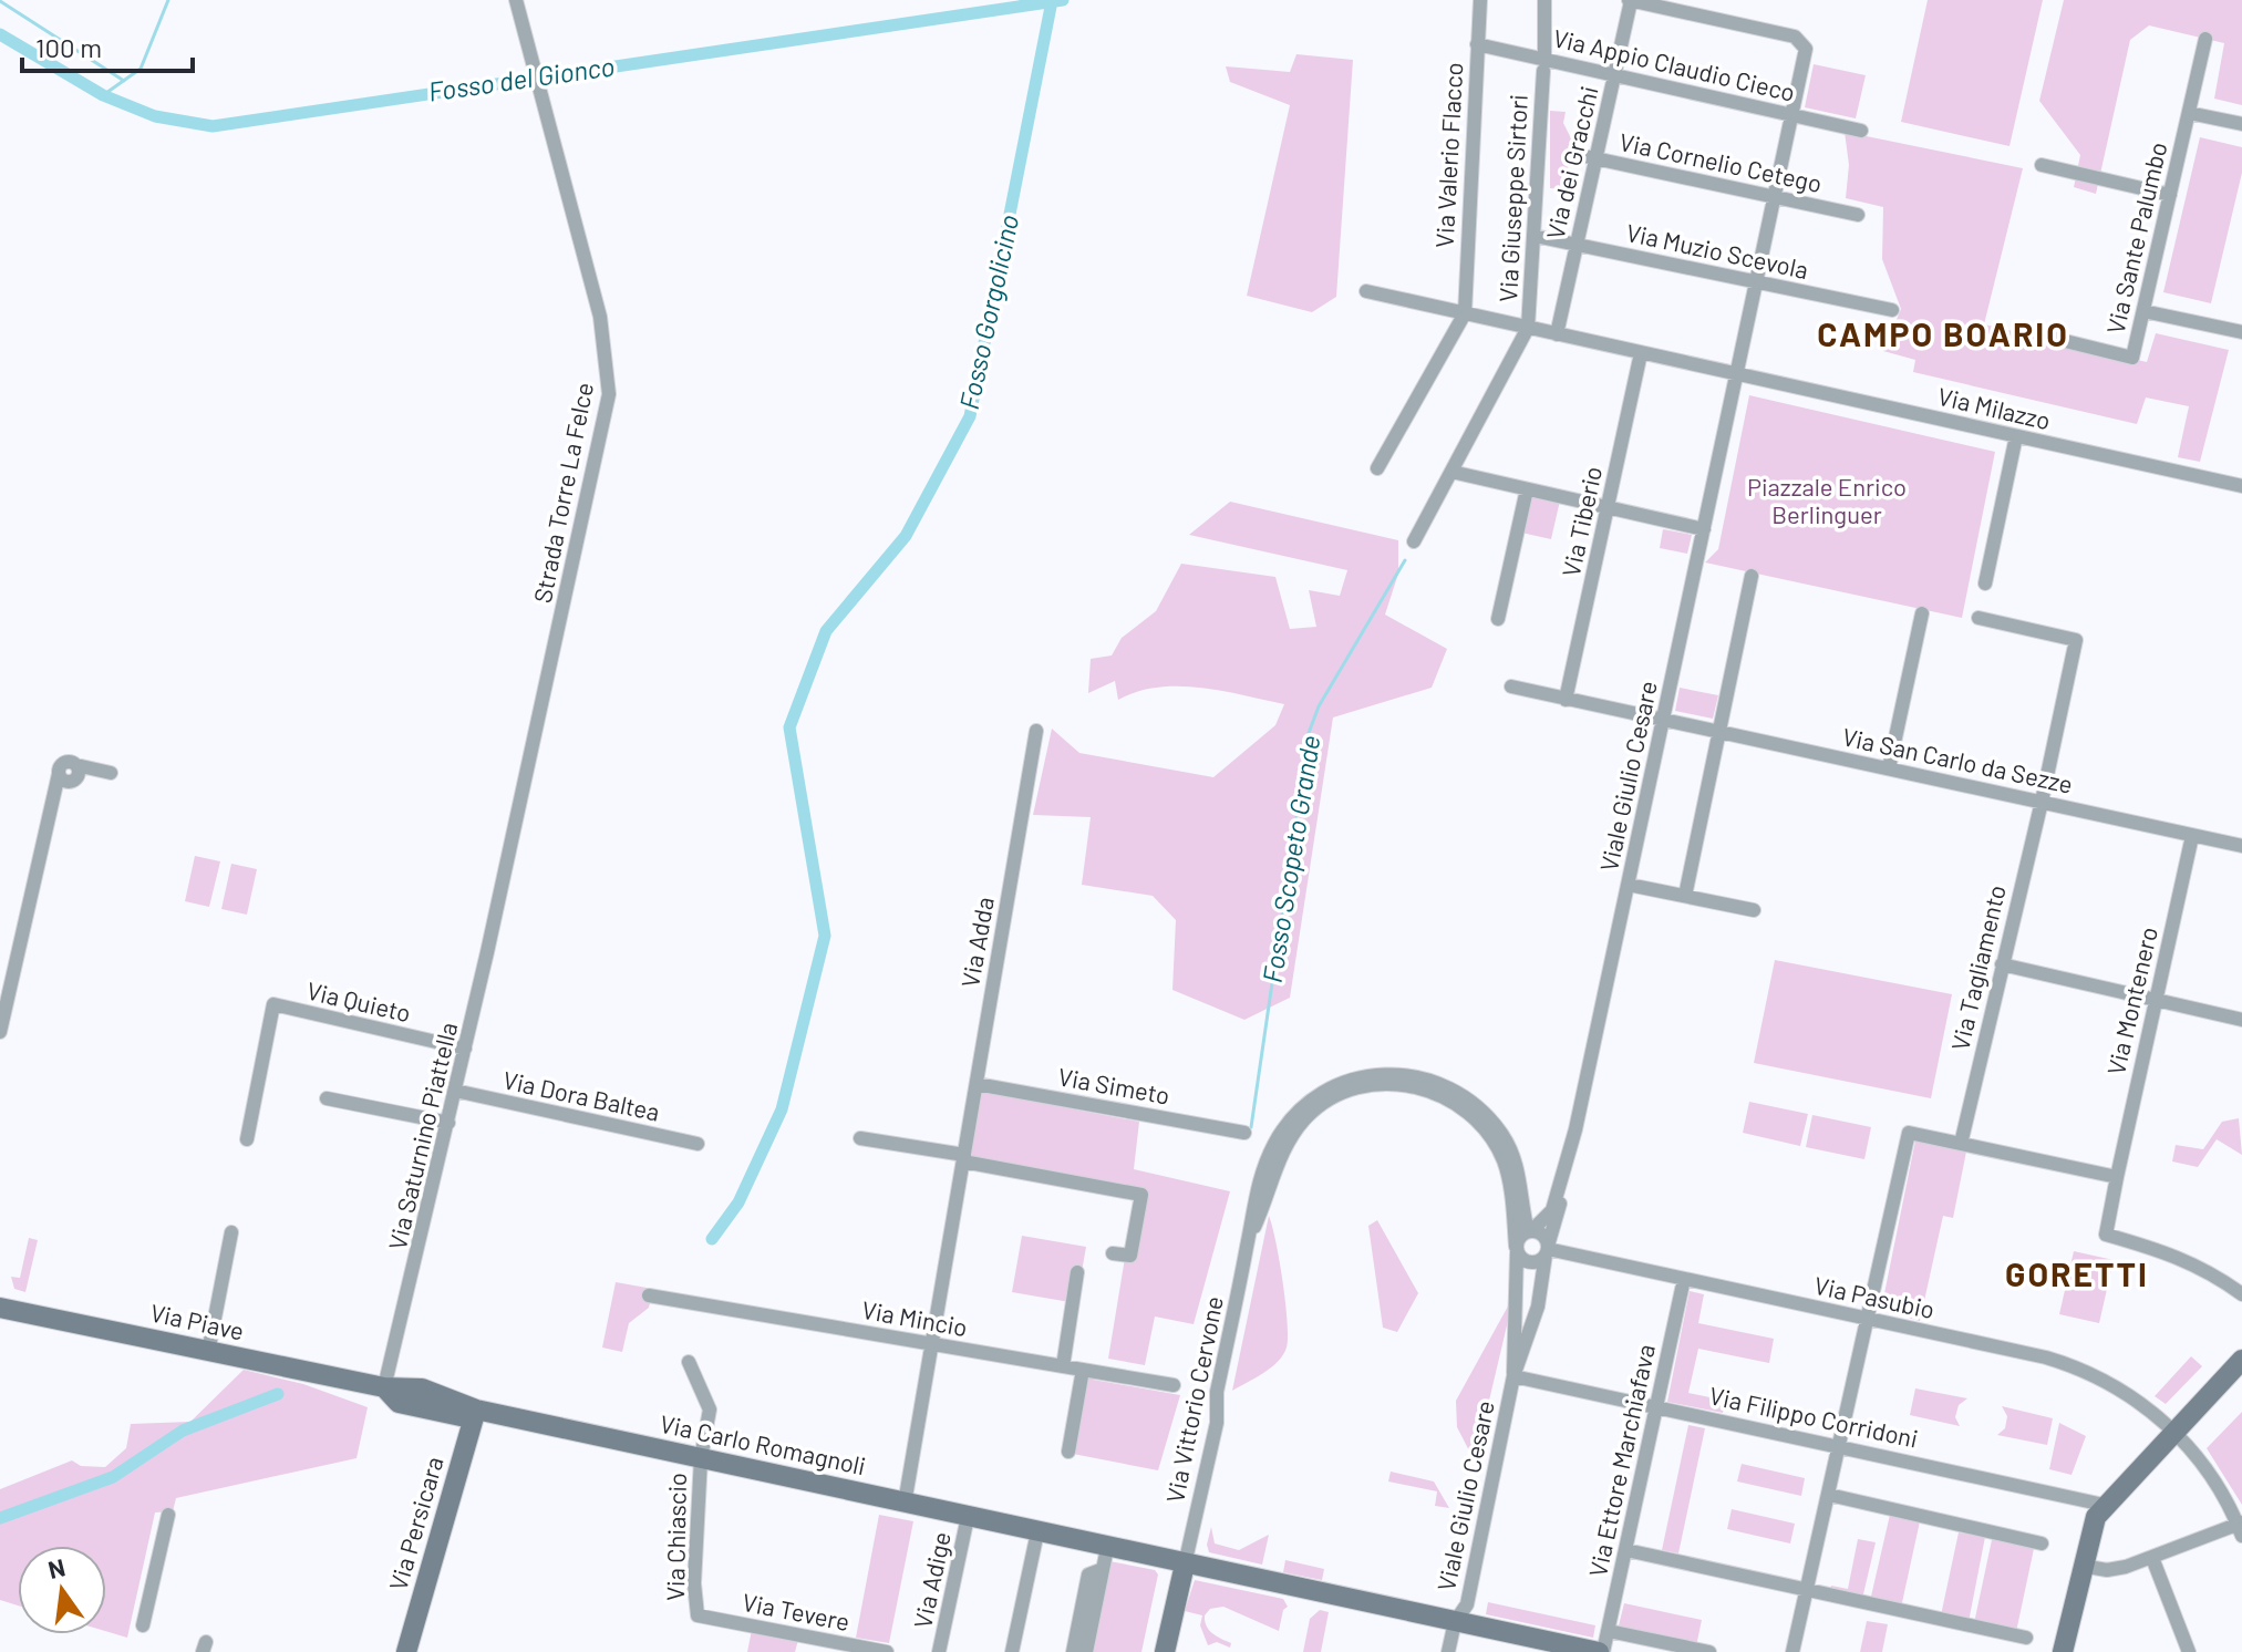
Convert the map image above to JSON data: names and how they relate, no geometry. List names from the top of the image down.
{
  "streets": {
    "main road": ["Via Piave", "Via Carlo Romagnoli", "Via Persicara"],
    "street": [
      "Via Appio Claudio Cieco",
      "Via Valerio Flacco",
      "Via dei Gracchi",
      "Via Cornelio Cetego",
      "Via Giuseppe Sirtori",
      "Via Sante Palumbo",
      "Via Muzio Scevola",
      "Via Milazzo",
      "Strada Torre La Felce",
      "Via Tiberio",
      "Via San Carlo da Sezze",
      "Viale Giulio Cesare",
      "Via Adda",
      "Via Tagliamento",
      "Via Montenero",
      "Via Quieto",
      "Via Simeto",
      "Via Dora Baltea",
      "Via Saturnino Piattella",
      "Via Pasubio",
      "Via Mincio",
      "Via Vittorio Cervone",
      "Via Filippo Corridoni",
      "Via Ettore Marchiafava",
      "Via Chiascio",
      "Via Adige",
      "Via Tevere"
    ]
  },
  "crossings": [
    ["Via Appio Claudio Cieco", "Via Valerio Flacco"],
    ["Via Appio Claudio Cieco", "Via dei Gracchi"],
    ["Via Appio Claudio Cieco", "Via Giuseppe Sirtori"],
    ["Via Appio Claudio Cieco", "Viale Giulio Cesare"],
    ["Via Valerio Flacco", "Via Giuseppe Sirtori"],
    ["Via dei Gracchi", "Via Cornelio Cetego"],
    ["Via dei Gracchi", "Via Giuseppe Sirtori"],
    ["Via dei Gracchi", "Via Muzio Scevola"],
    ["Via dei Gracchi", "Viale Giulio Cesare"],
    ["Via Cornelio Cetego", "Viale Giulio Cesare"],
    ["Via Giuseppe Sirtori", "Via Muzio Scevola"],
    ["Via Giuseppe Sirtori", "Via Milazzo"],
    ["Via Giuseppe Sirtori", "Via Tiberio"],
    ["Via Giuseppe Sirtori", "Viale Giulio Cesare"],
    ["Via Muzio Scevola", "Viale Giulio Cesare"],
    ["Via Milazzo", "Viale Giulio Cesare"],
    ["Strada Torre La Felce", "Via Saturnino Piattella"],
    ["Via Tiberio", "Via San Carlo da Sezze"],
    ["Via San Carlo da Sezze", "Viale Giulio Cesare"],
    ["Via San Carlo da Sezze", "Via Tagliamento"],
    ["Via San Carlo da Sezze", "Via Montenero"],
    ["Viale Giulio Cesare", "Via Pasubio"],
    ["Viale Giulio Cesare", "Via Vittorio Cervone"],
    ["Viale Giulio Cesare", "Via Filippo Corridoni"],
    ["Viale Giulio Cesare", "Via Carlo Romagnoli"],
    ["Via Adda", "Via Simeto"],
    ["Via Adda", "Via Mincio"],
    ["Via Adda", "Via Carlo Romagnoli"],
    ["Via Quieto", "Via Saturnino Piattella"],
    ["Via Dora Baltea", "Via Saturnino Piattella"],
    ["Via Saturnino Piattella", "Via Piave"],
    ["Via Pasubio", "Via Vittorio Cervone"],
    ["Via Pasubio", "Via Ettore Marchiafava"],
    ["Via Piave", "Via Carlo Romagnoli"],
    ["Via Piave", "Via Persicara"],
    ["Via Vittorio Cervone", "Via Carlo Romagnoli"],
    ["Via Filippo Corridoni", "Via Ettore Marchiafava"],
    ["Via Carlo Romagnoli", "Via Ettore Marchiafava"],
    ["Via Carlo Romagnoli", "Via Persicara"],
    ["Via Carlo Romagnoli", "Via Chiascio"],
    ["Via Carlo Romagnoli", "Via Adige"],
    ["Via Chiascio", "Via Tevere"]
  ],
  "districts": ["CAMPO BOARIO", "GORETTI"],
  "water": ["Fosso del Gionco", "Fosso Gorgolicino", "Fosso Scopeto Grande"],
  "parks": ["Piazzale Enrico Berlinguer"],
  "scale_bar": "100 m",
  "north": "top"
}
